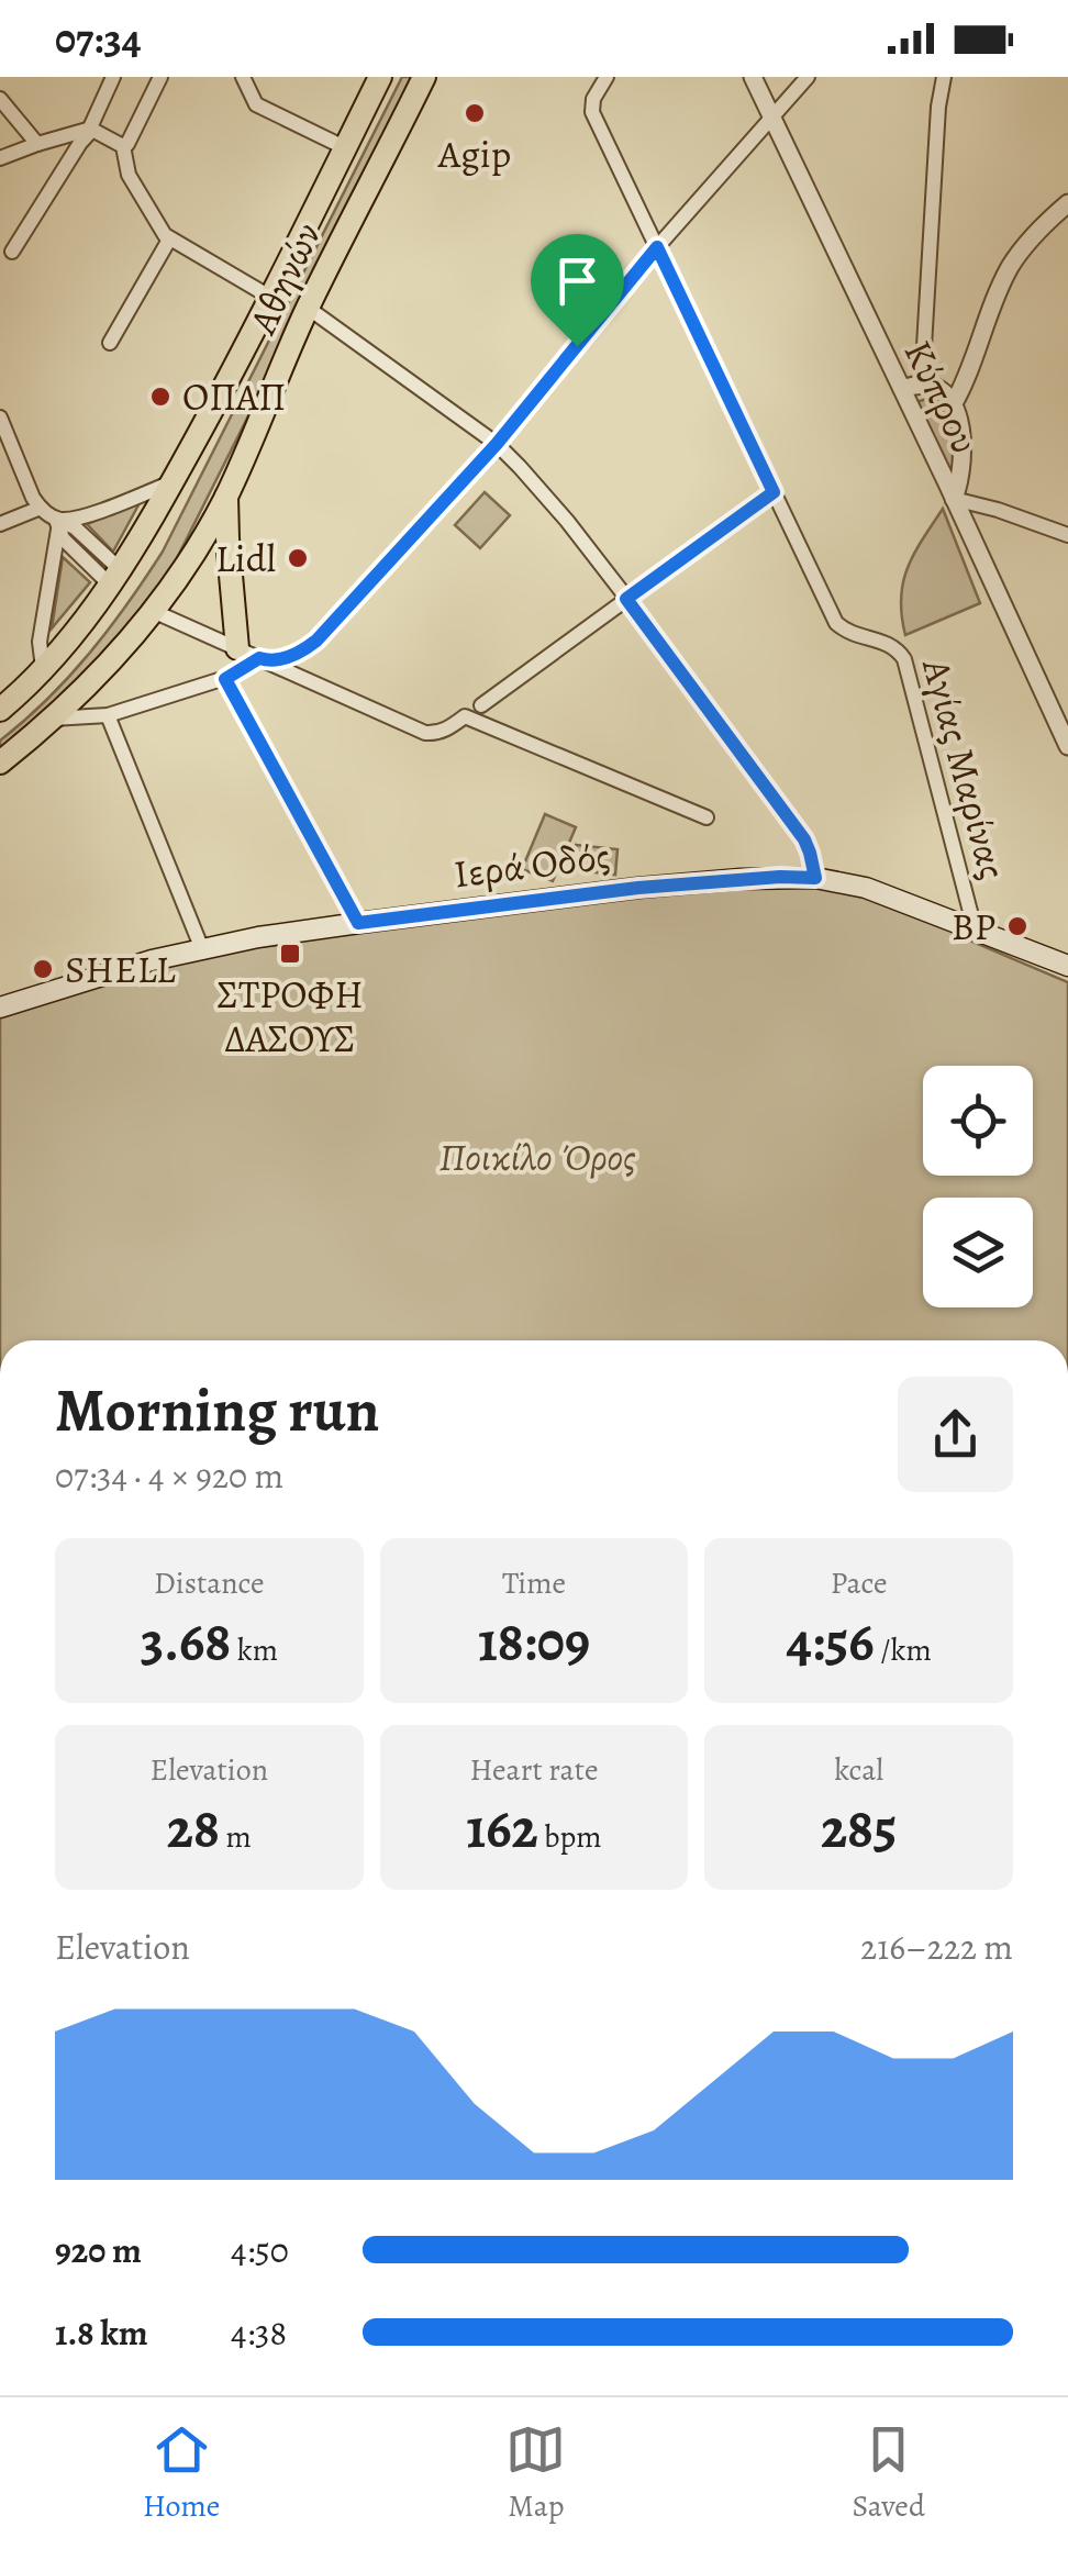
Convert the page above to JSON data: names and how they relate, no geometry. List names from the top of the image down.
{
  "streets": {
    "highway": ["Αθηνών"],
    "main road": ["Ιερά Οδός"],
    "street": ["Κύπρου", "Αγίας Μαρίνας"]
  },
  "crossings": [
    ["Αγίας Μαρίνας", "Ιερά Οδός"]
  ],
  "parks": ["Ποικίλο Όρος"],
  "places": {
    "other": [
      "Agip",
      "ΟΠΑΠ",
      "Lidl",
      "BP",
      "SHELL"
    ],
    "transit": ["ΣΤΡΟΦΗ ΔΑΣΟΥΣ"]
  },
  "page": {
    "status": "07:34",
    "heading": ["Morning run", "07:34 · 4 × 920 m"],
    "stats": [
      ["Distance", "3.68 km"],
      ["Time", "18:09"],
      ["Pace", "4:56 /km"],
      ["Elevation", "28 m"],
      ["Heart rate", "162 bpm"],
      ["kcal", "285"]
    ],
    "chart": ["Elevation", "216–222 m"],
    "list": [
      {
        "name": "920 m",
        "note": "4:50"
      },
      {
        "name": "1.8 km",
        "note": "4:38"
      }
    ],
    "tabs": ["Home", "Map", "Saved"]
  }
}
